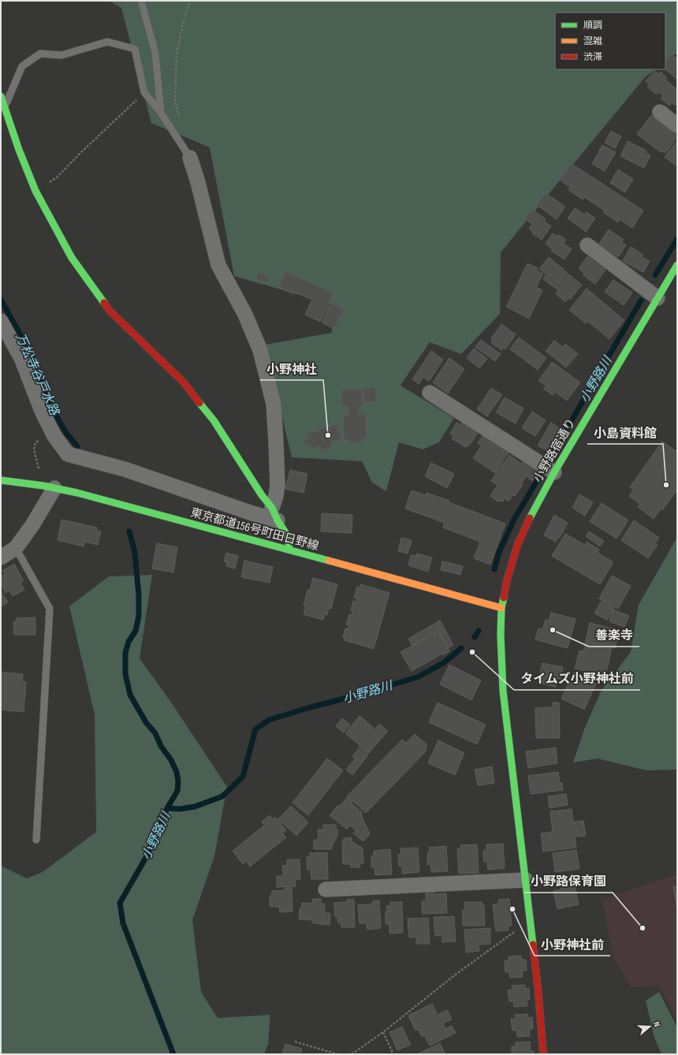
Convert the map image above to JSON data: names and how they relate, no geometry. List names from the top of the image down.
{
  "streets": {
    "street": ["小野路宿通り", "東京都道156号町田日野線"]
  },
  "crossings": [
    ["小野路宿通り", "東京都道156号町田日野線"]
  ],
  "water": ["万松寺谷戸水路", "小野路川"],
  "places": [
    "小野神社",
    "小島資料館",
    "善楽寺",
    "タイムズ小野神社前",
    "小野神社前",
    "小野路保育園"
  ],
  "legend": ["順調", "混雑", "渋滞"],
  "north": "right"
}
